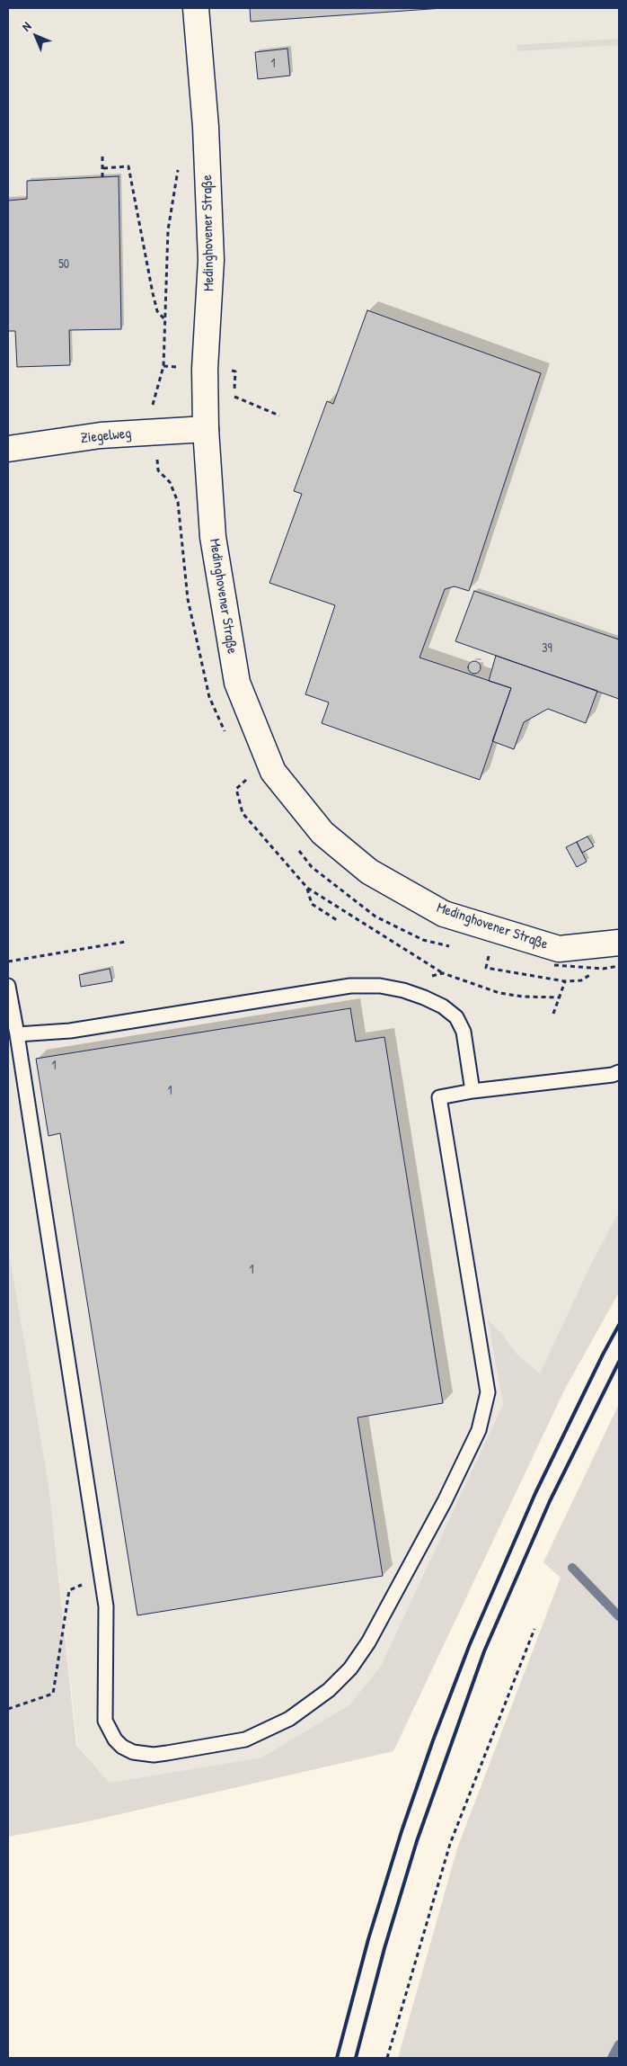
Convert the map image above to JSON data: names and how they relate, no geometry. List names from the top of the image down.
{
  "streets": {
    "main road": ["Medinghovener Straße", "Ziegelweg"]
  },
  "crossings": [
    ["Medinghovener Straße", "Ziegelweg"]
  ],
  "house_numbers": [
    "1",
    "50",
    "39",
    "1",
    "1",
    "1"
  ],
  "north": "top left"
}
